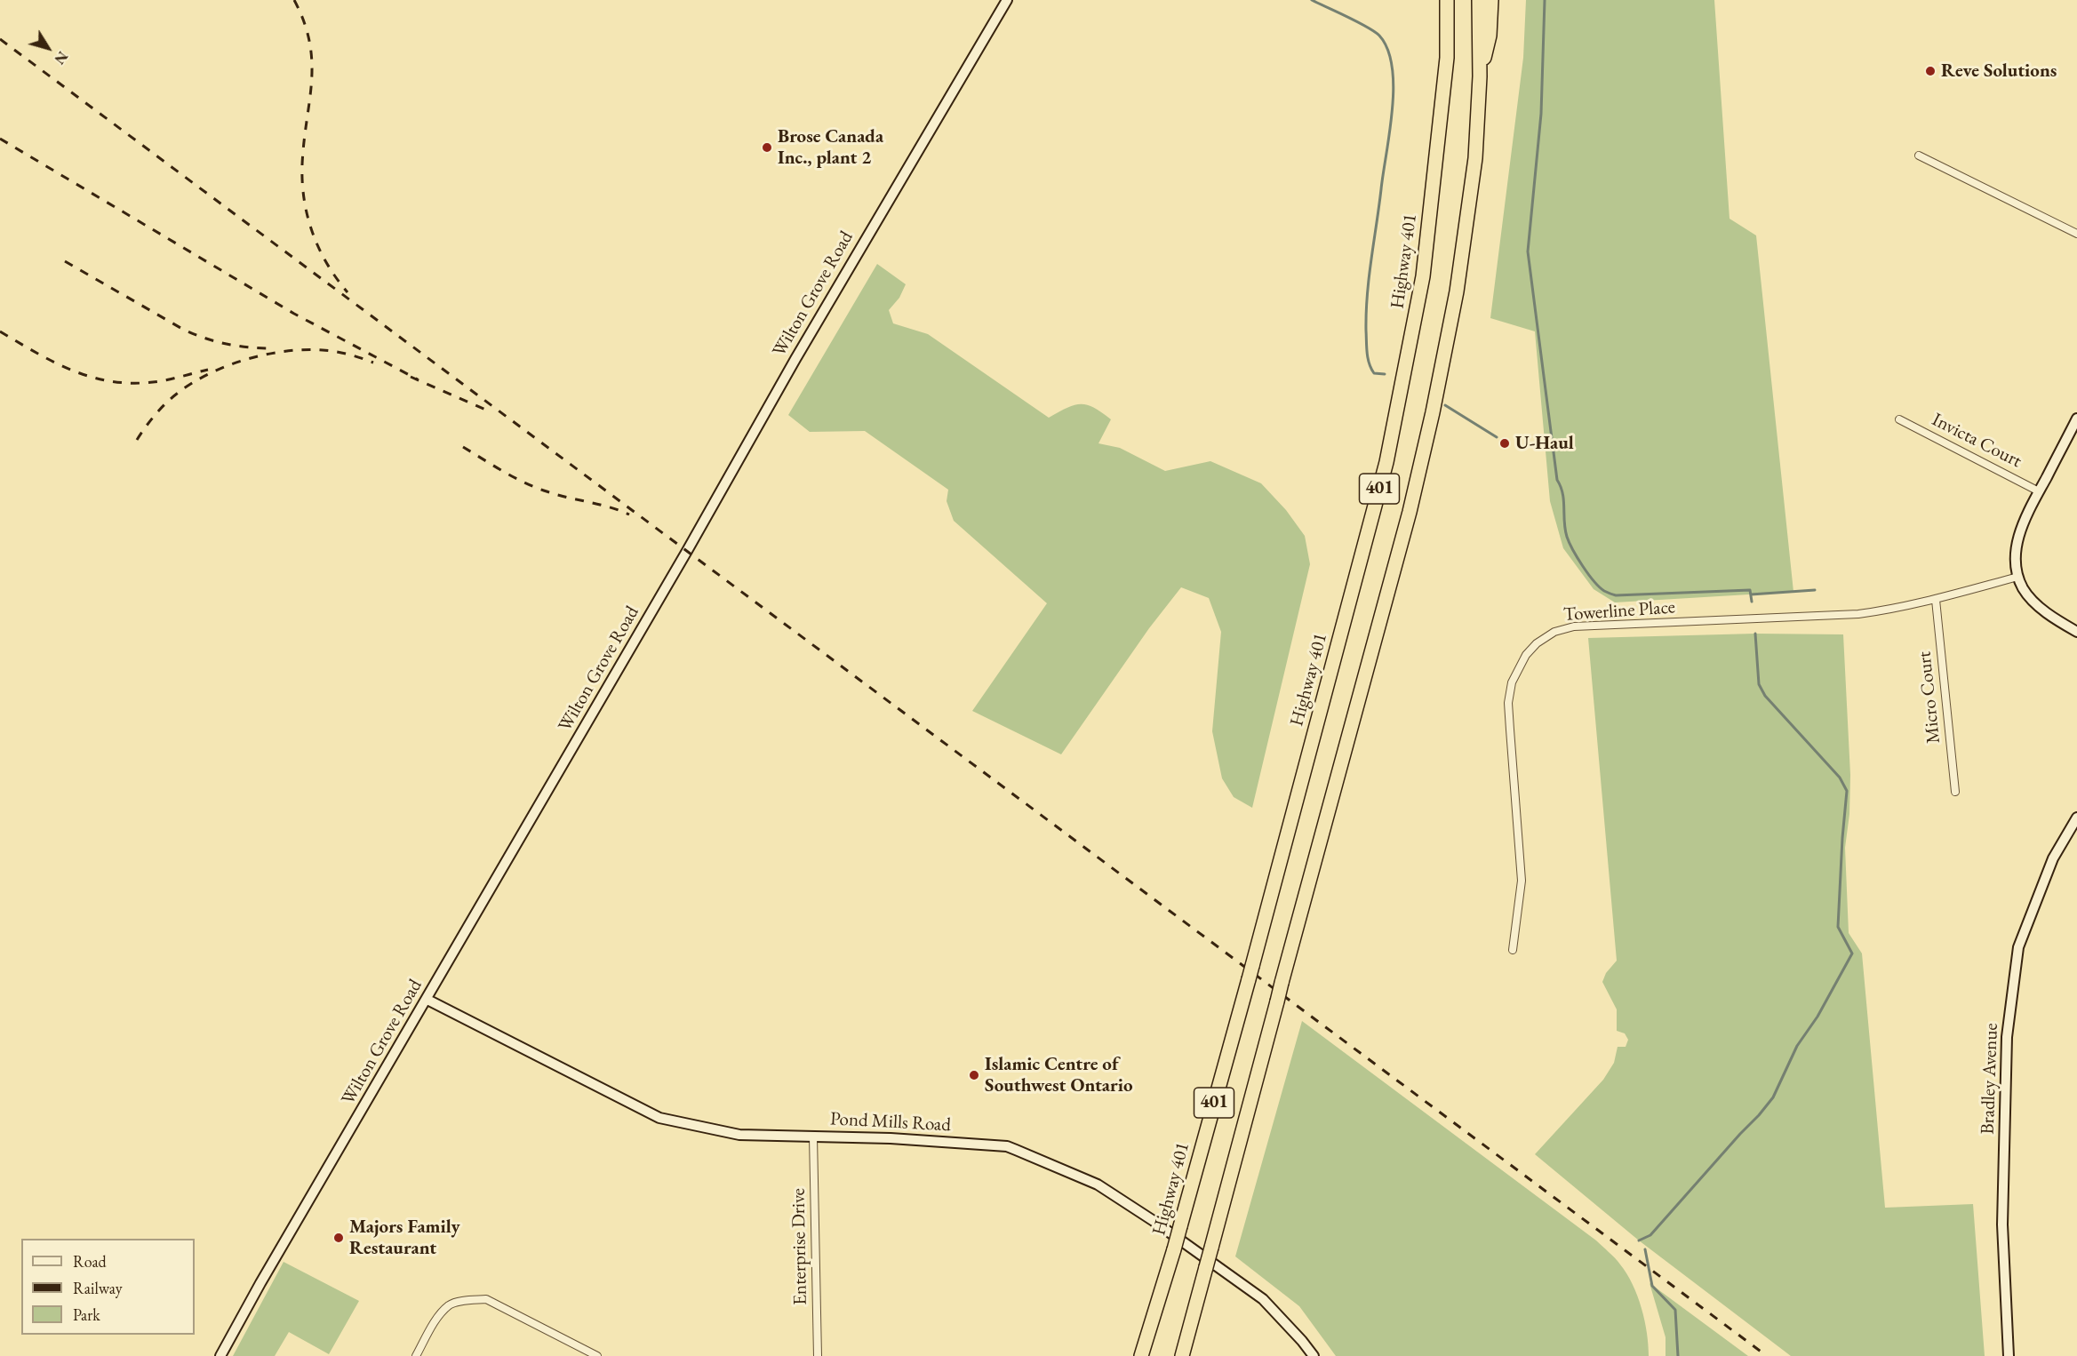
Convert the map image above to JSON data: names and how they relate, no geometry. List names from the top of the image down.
{
  "streets": {
    "highway": ["Highway 401", "401"],
    "main road": ["Wilton Grove Road", "Bradley Avenue", "Pond Mills Road"],
    "street": [
      "Invicta Court",
      "Towerline Place",
      "Micro Court",
      "Enterprise Drive"
    ]
  },
  "crossings": [
    ["Wilton Grove Road", "Pond Mills Road"],
    ["Towerline Place", "Micro Court"],
    ["Pond Mills Road", "Enterprise Drive"]
  ],
  "places": [
    "Reve Solutions",
    "Brose Canada Inc., plant 2",
    "U-Haul",
    "Islamic Centre of Southwest Ontario",
    "Majors Family Restaurant"
  ],
  "legend": ["Road", "Railway", "Park"],
  "north": "bottom right"
}
